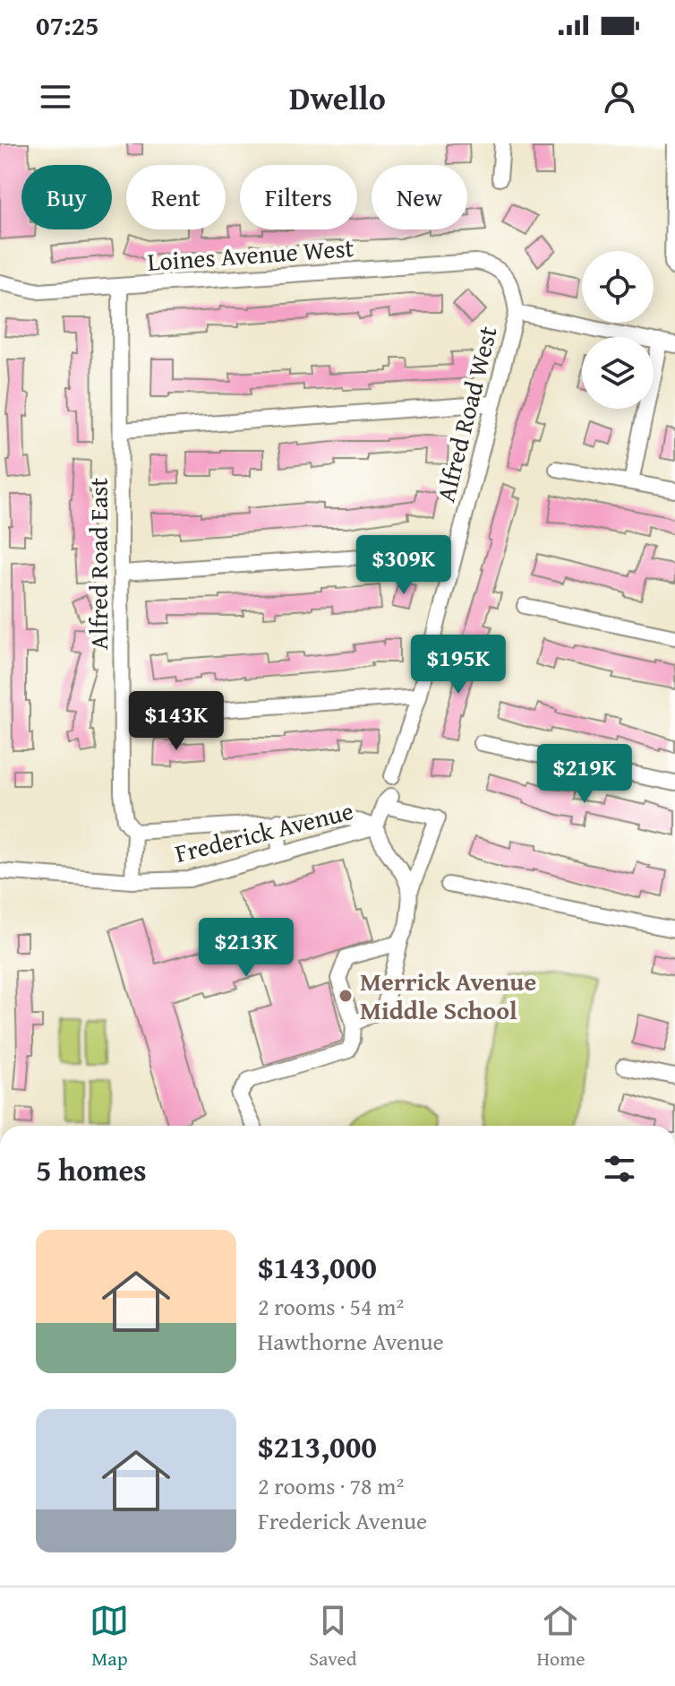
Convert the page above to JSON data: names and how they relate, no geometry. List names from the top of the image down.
{
  "streets": {
    "street": [
      "Loines Avenue West",
      "Alfred Road West",
      "Alfred Road East",
      "Frederick Avenue"
    ]
  },
  "crossings": [
    ["Loines Avenue West", "Alfred Road West"],
    ["Loines Avenue West", "Alfred Road East"],
    ["Alfred Road East", "Frederick Avenue"]
  ],
  "places": ["Merrick Avenue Middle School"],
  "page": {
    "status": "07:25",
    "header": "Dwello",
    "chip": [
      "Buy",
      "Rent",
      "Filters",
      "New"
    ],
    "price": [
      "$309K",
      "$195K",
      "$143K",
      "$219K",
      "$213K"
    ],
    "heading": "5 homes",
    "list": [
      {
        "name": "$143,000",
        "note": "2 rooms · 54 m² · Hawthorne Avenue"
      },
      {
        "name": "$213,000",
        "note": "2 rooms · 78 m² · Frederick Avenue"
      }
    ],
    "tabs": ["Map", "Saved", "Home"]
  }
}
